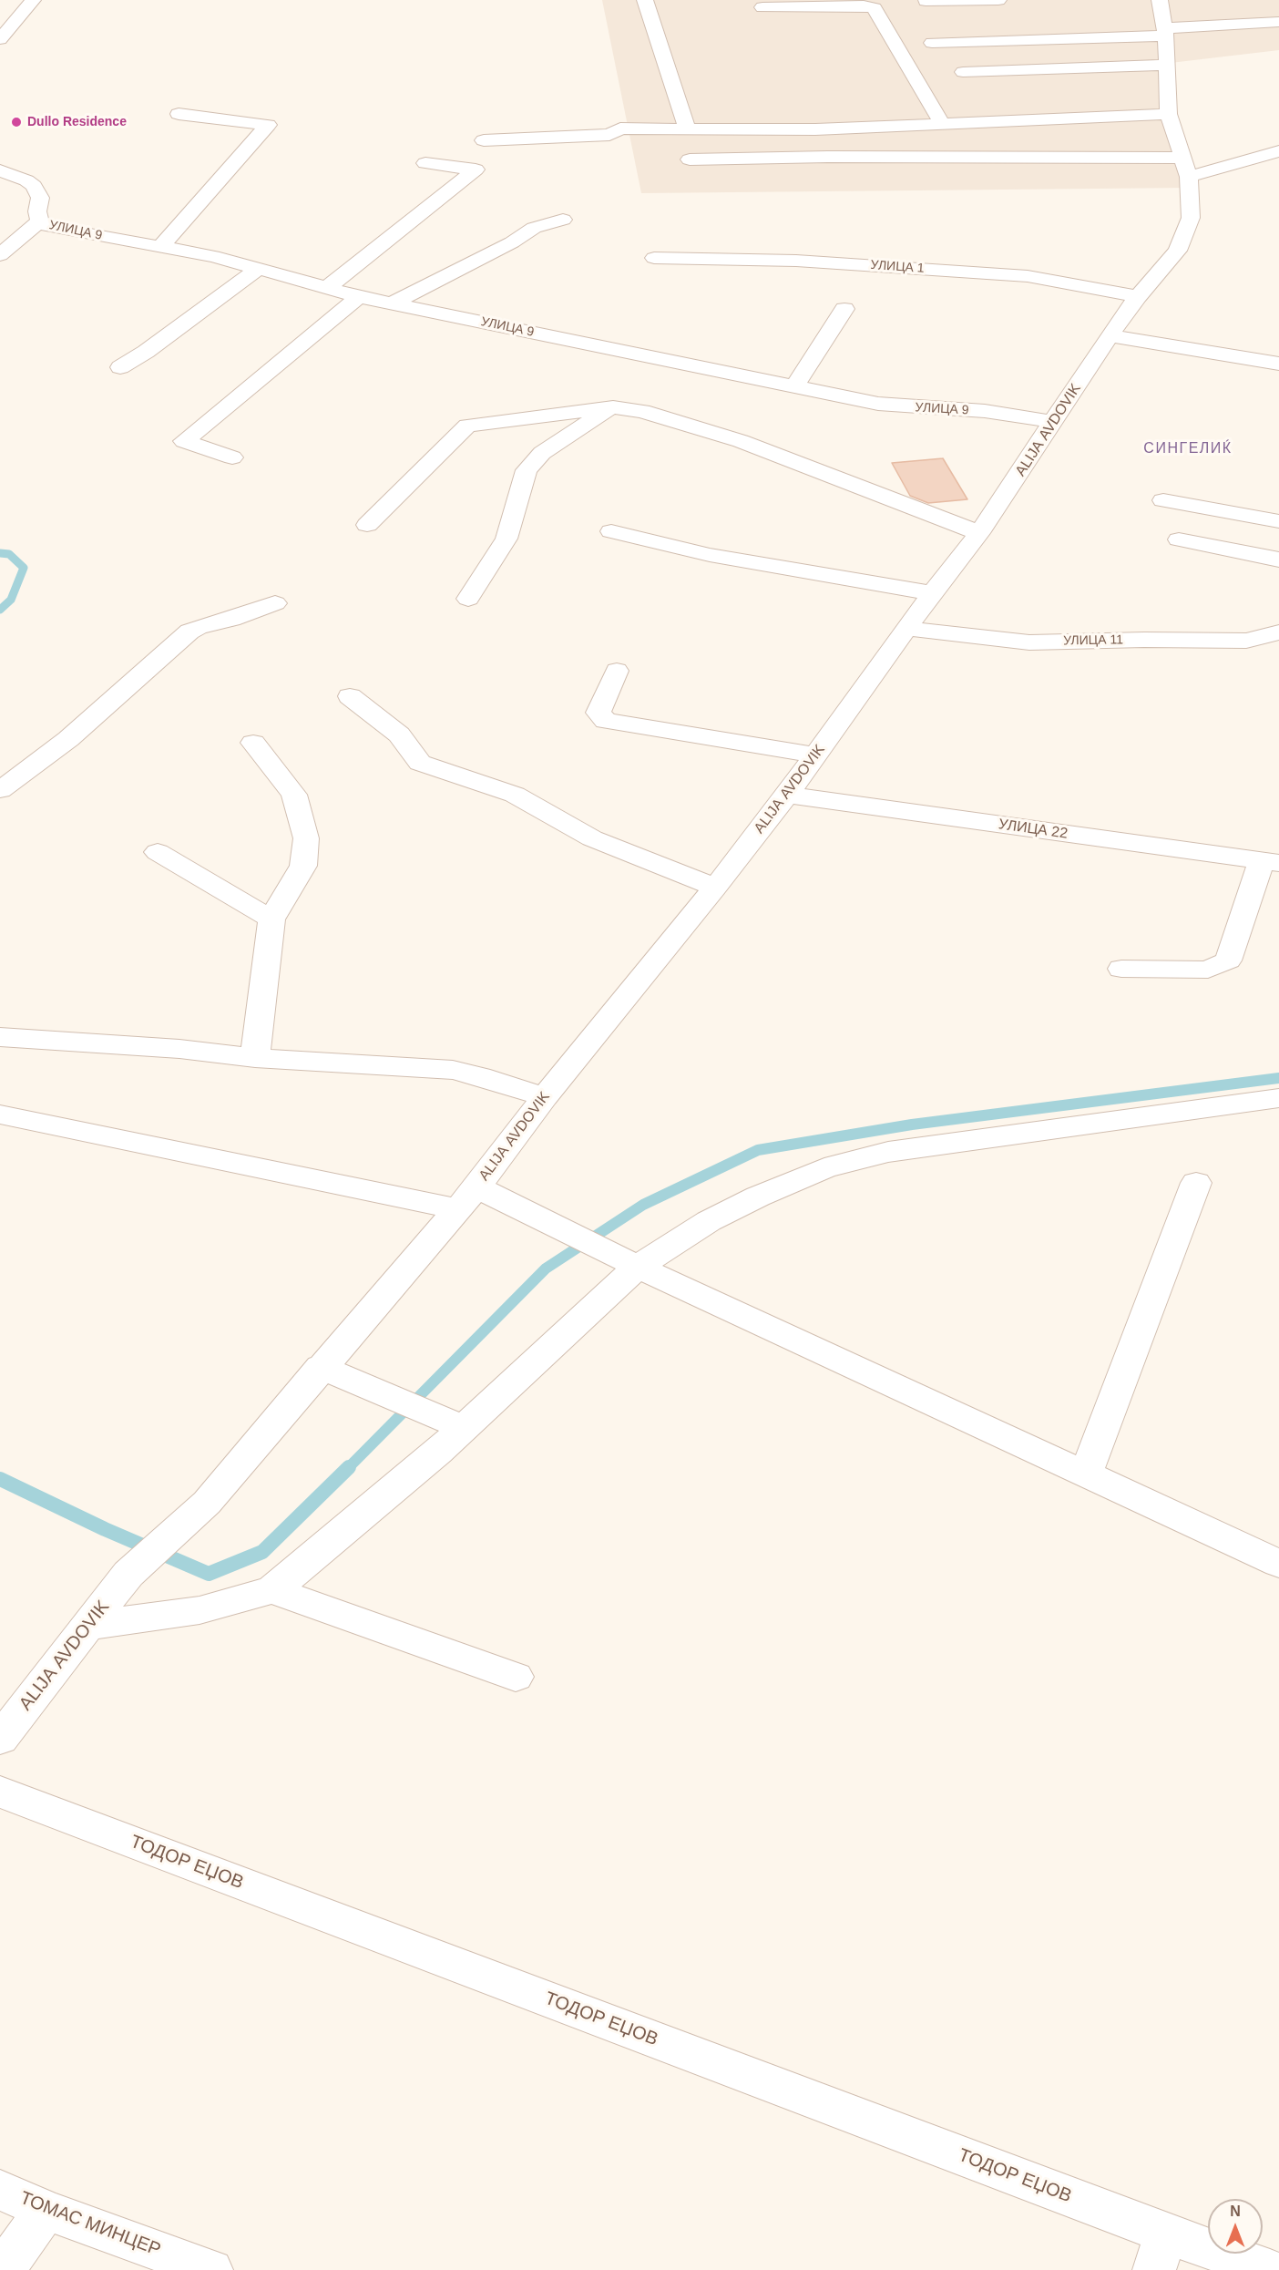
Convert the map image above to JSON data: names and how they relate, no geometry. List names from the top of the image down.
{
  "streets": {
    "street": [
      "УЛИЦА 9",
      "УЛИЦА 1",
      "ALIJA AVDOVIK",
      "УЛИЦА 11",
      "УЛИЦА 22",
      "ТОДОР ЕЏОВ",
      "ТОМАС МИНЦЕР"
    ]
  },
  "crossings": [
    ["УЛИЦА 9", "ALIJA AVDOVIK"],
    ["УЛИЦА 1", "ALIJA AVDOVIK"],
    ["ALIJA AVDOVIK", "УЛИЦА 11"],
    ["ALIJA AVDOVIK", "УЛИЦА 22"]
  ],
  "districts": ["СИНГЕЛИЌ"],
  "places": ["Dullo Residence"],
  "north": "top"
}
